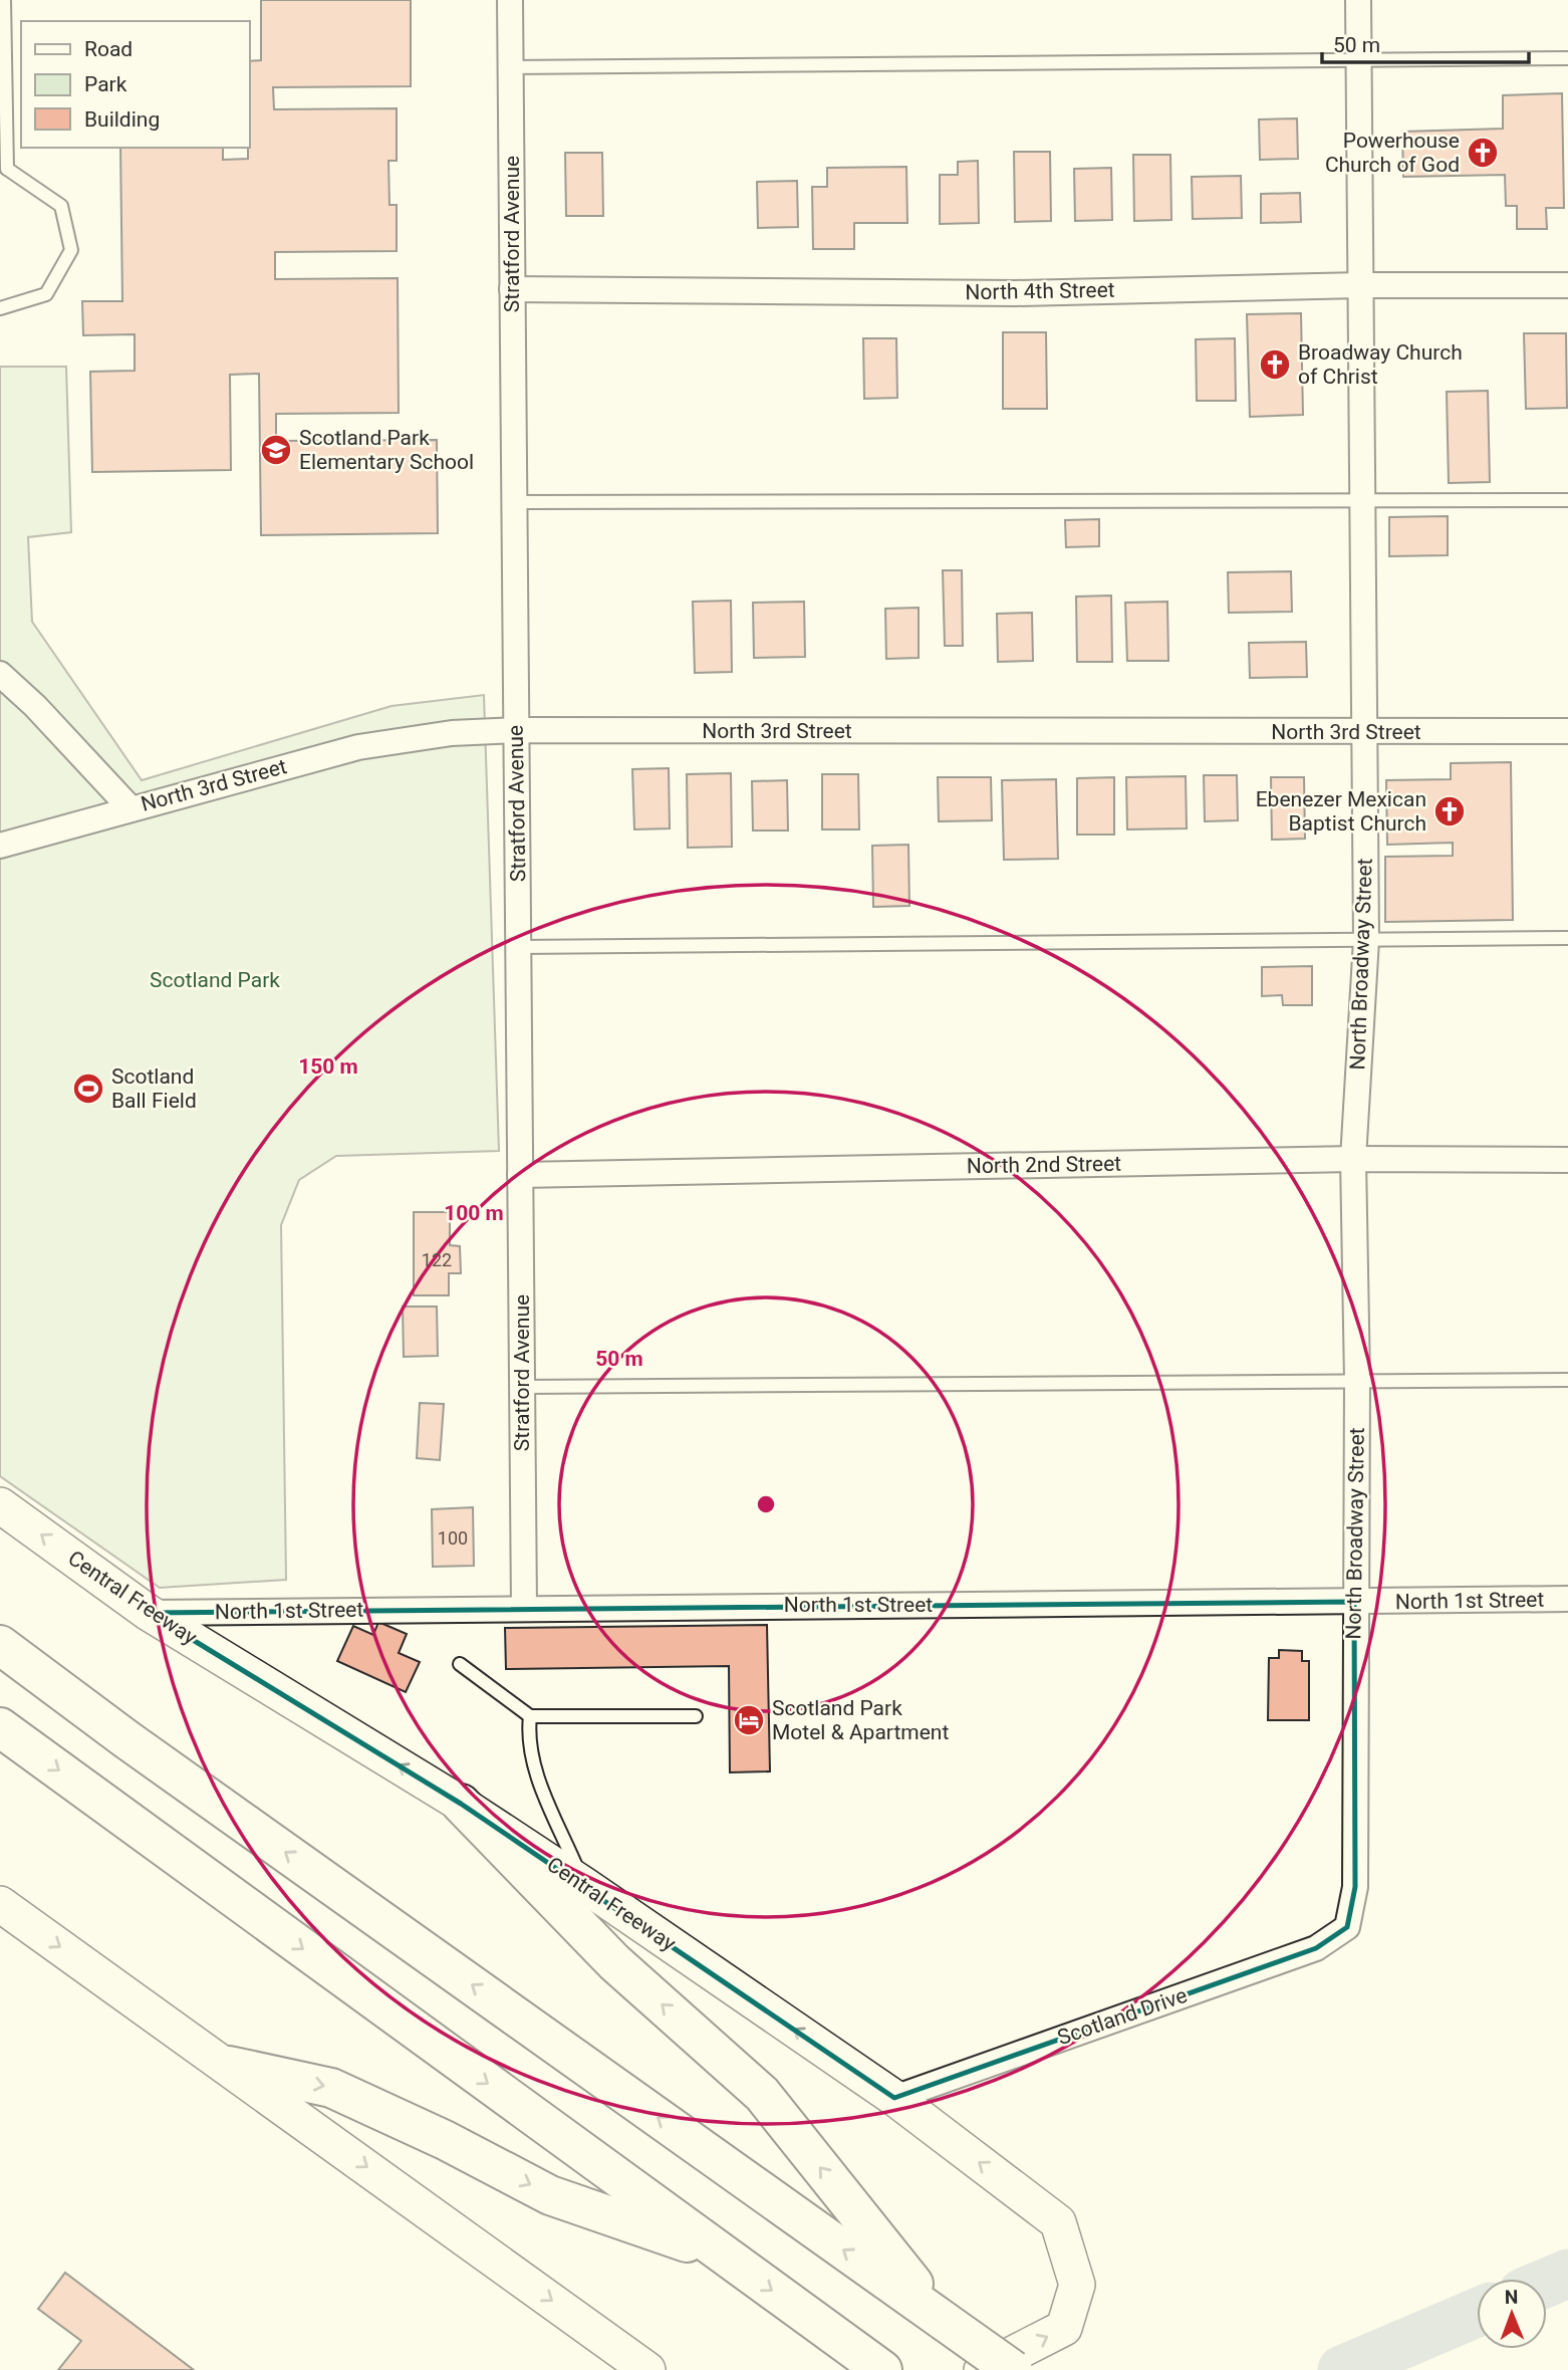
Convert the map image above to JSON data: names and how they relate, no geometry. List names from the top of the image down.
{
  "streets": {
    "main road": ["Central Freeway"],
    "street": [
      "Stratford Avenue",
      "North 4th Street",
      "North 3rd Street",
      "North Broadway Street",
      "North 2nd Street",
      "North 1st Street",
      "Scotland Drive"
    ]
  },
  "crossings": [
    ["Stratford Avenue", "North 4th Street"],
    ["Stratford Avenue", "North 3rd Street"],
    ["Stratford Avenue", "North 2nd Street"],
    ["Stratford Avenue", "North 1st Street"],
    ["North 4th Street", "North Broadway Street"],
    ["North 3rd Street", "North Broadway Street"],
    ["North Broadway Street", "North 2nd Street"],
    ["North Broadway Street", "North 1st Street"],
    ["North Broadway Street", "Scotland Drive"],
    ["Central Freeway", "North 1st Street"],
    ["Central Freeway", "Scotland Drive"]
  ],
  "one_way": ["Central Freeway"],
  "parks": ["Scotland Park"],
  "places": {
    "church": ["Powerhouse Church of God", "Broadway Church of Christ", "Ebenezer Mexican Baptist Church"],
    "school or university": ["Scotland Park Elementary School"],
    "sports": ["Scotland Ball Field"],
    "hotel": ["Scotland Park Motel & Apartment"]
  },
  "house_numbers": ["122", "100"],
  "legend": ["Road", "Park", "Building"],
  "scale_bar": "50 m",
  "north": "top",
  "rings": ["150 m", "100 m", "50 m"]
}
